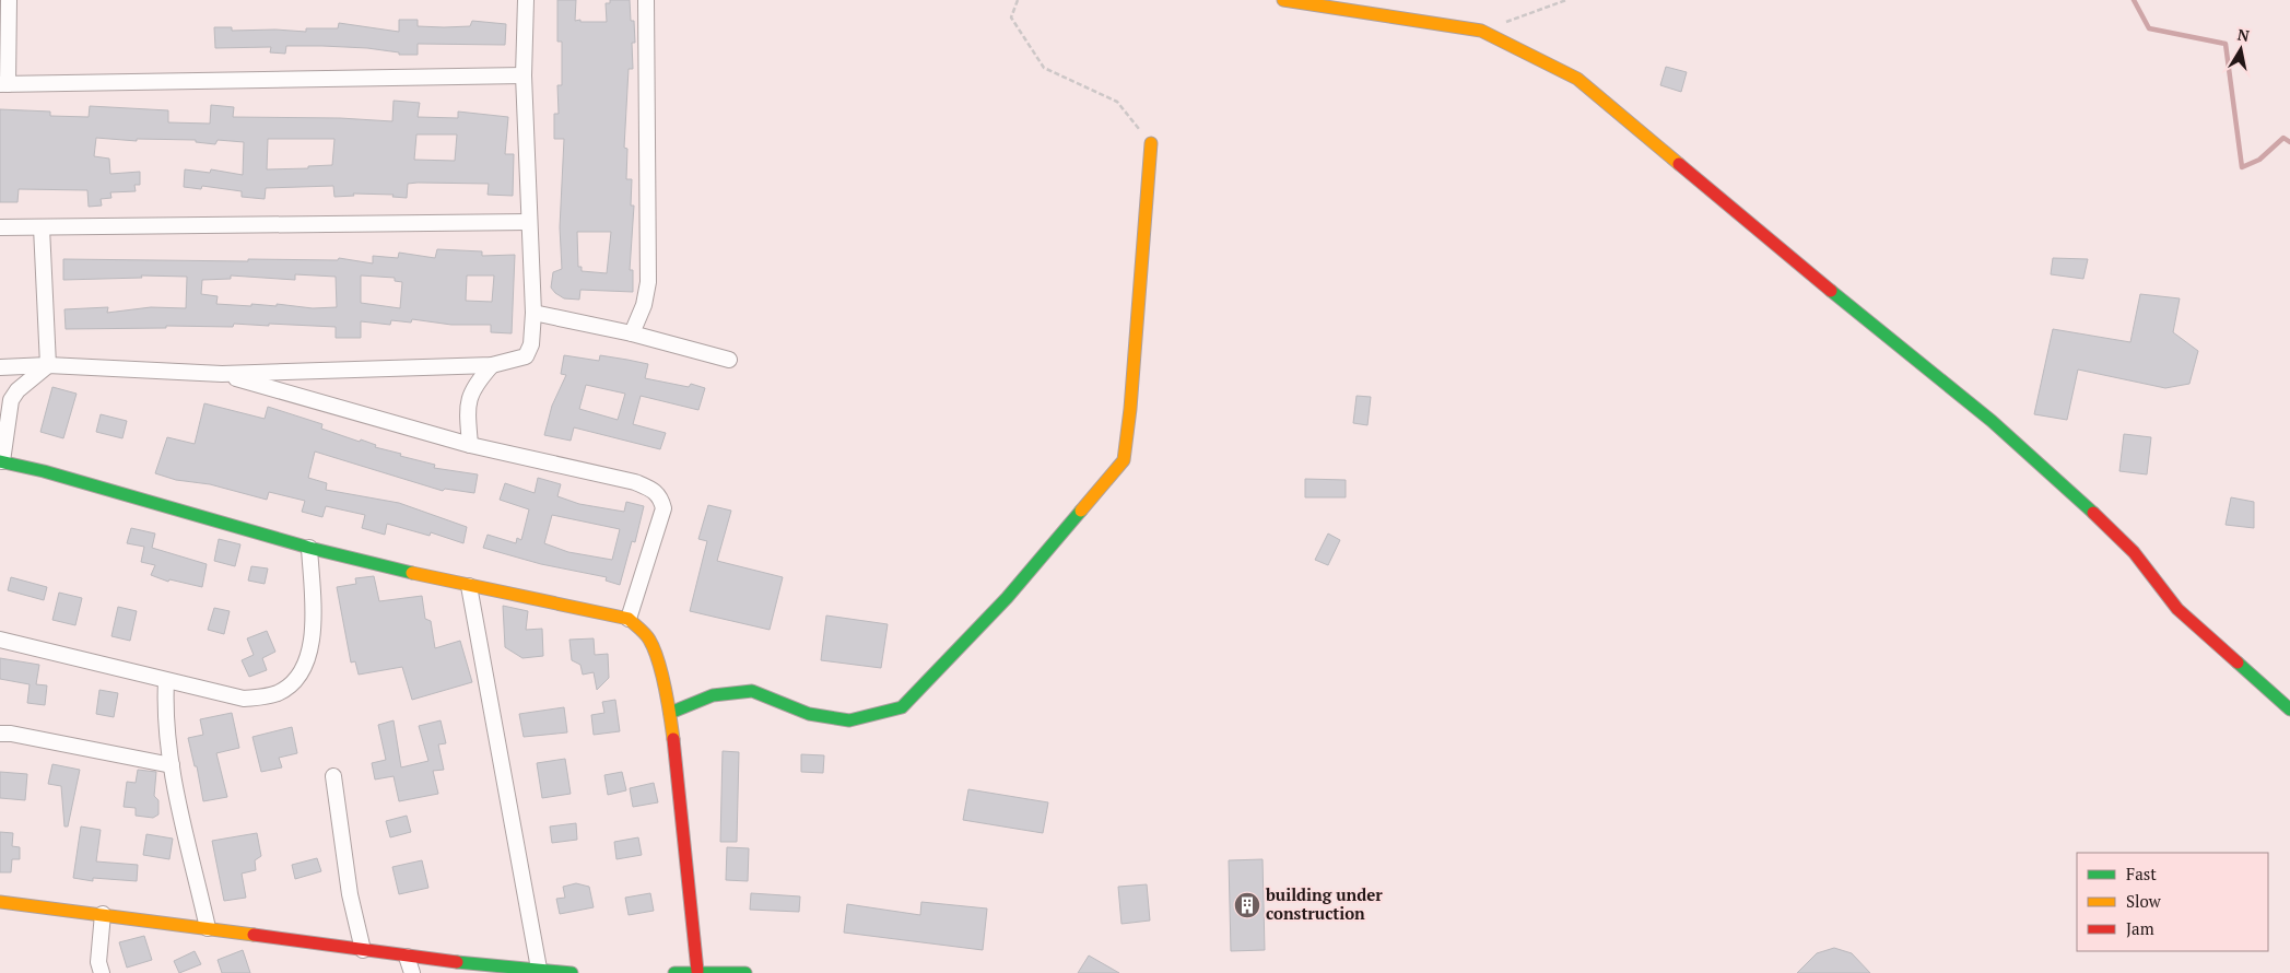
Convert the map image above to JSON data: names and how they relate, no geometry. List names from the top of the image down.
{
  "places": {
    "building": ["building under construction"]
  },
  "legend": ["Fast", "Slow", "Jam"],
  "north": "top"
}
